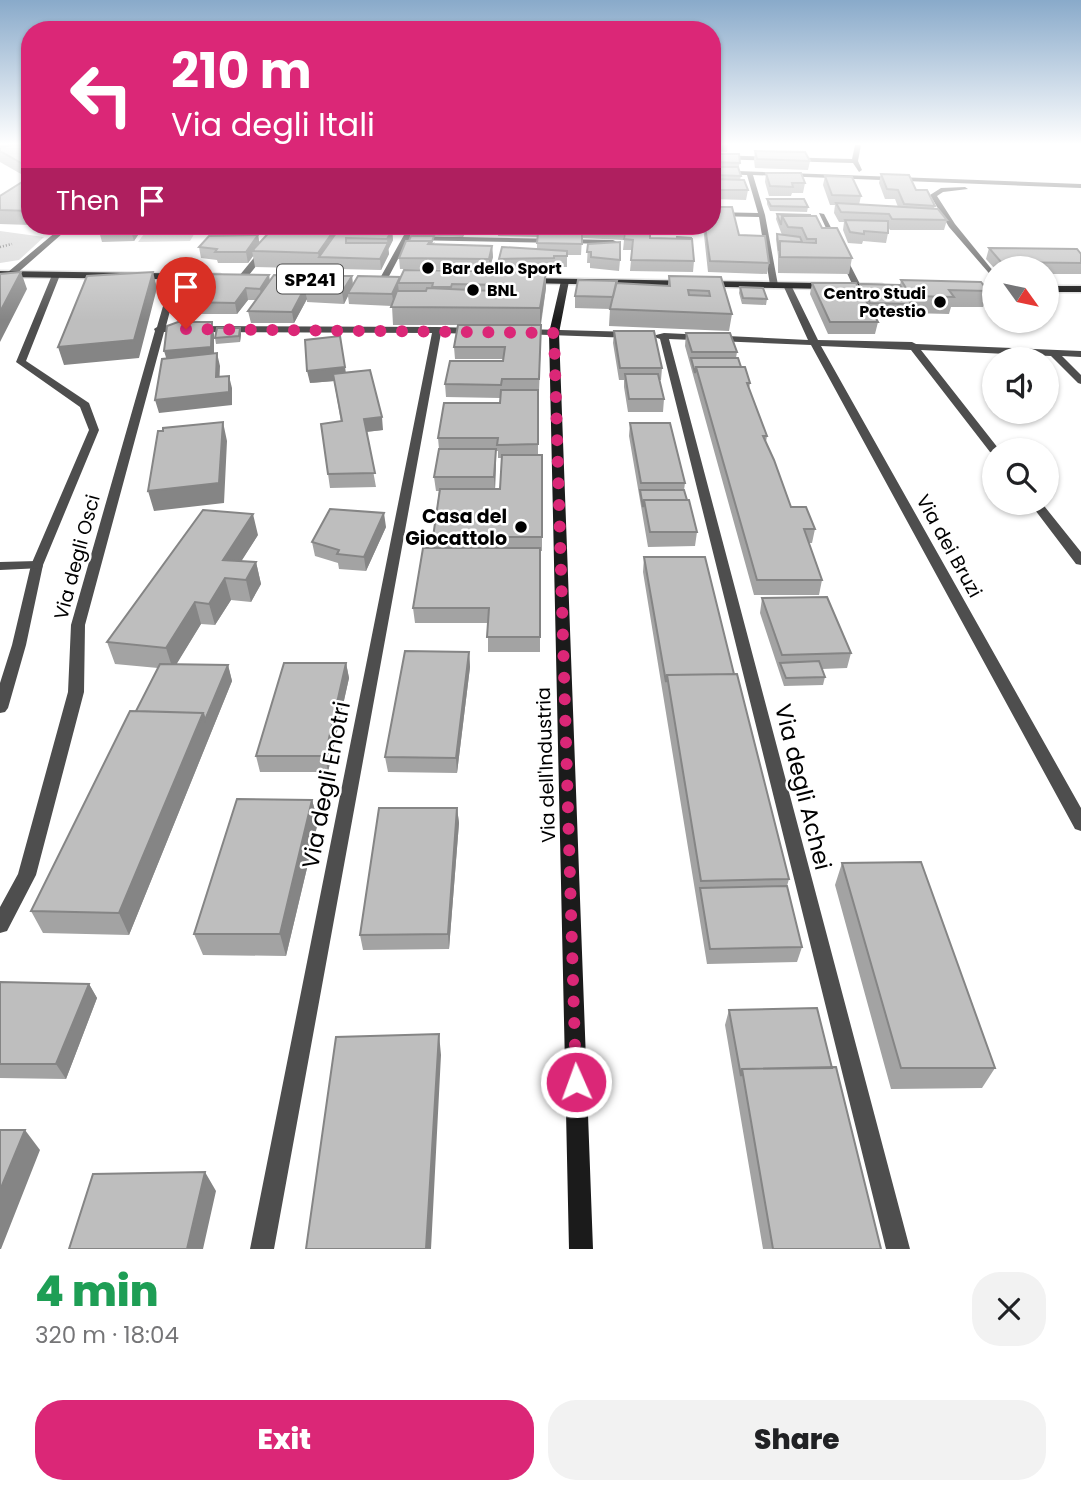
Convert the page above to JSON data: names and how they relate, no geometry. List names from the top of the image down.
{
  "streets": {
    "main road": ["SP241"],
    "street": [
      "Via dei Bruzi",
      "Via degli Osci",
      "Via dell'Industria",
      "Via degli Enotri",
      "Via degli Achei"
    ]
  },
  "crossings": [
    ["SP241", "Via degli Osci"]
  ],
  "places": [
    "Bar dello Sport",
    "BNL",
    "Centro Studi Potestio",
    "Casa del Giocattolo"
  ],
  "north": "bottom right",
  "page": {
    "turn": ["210 m", "Via degli Itali"],
    "then": "Then",
    "heading": ["4 min", "320 m · 18:04"],
    "buttons": ["Exit", "Share"]
  }
}
